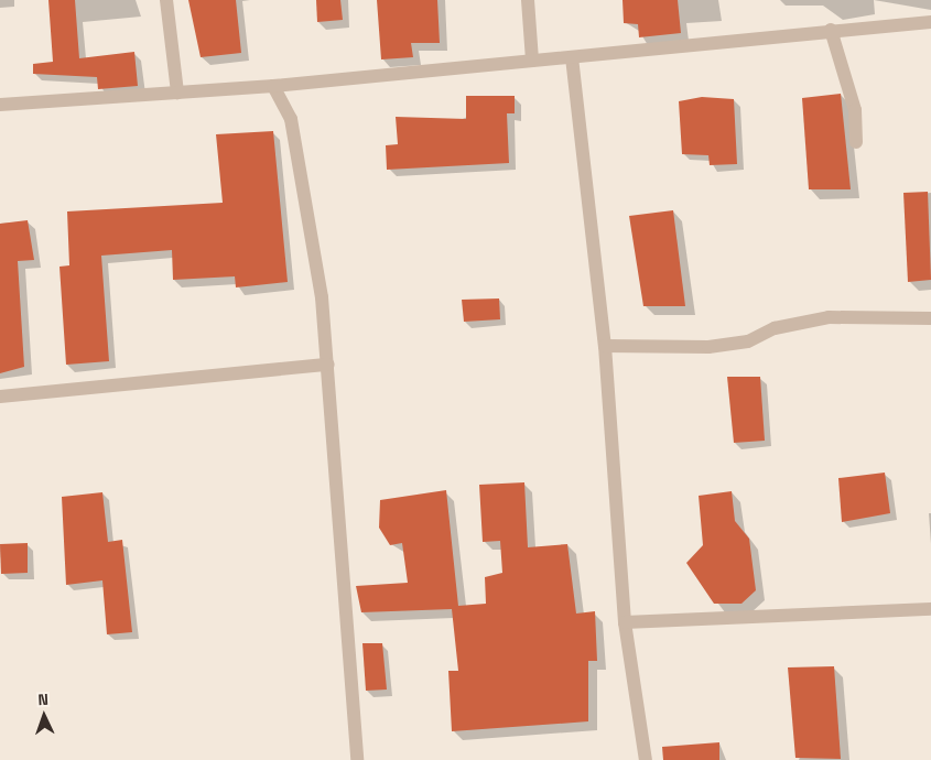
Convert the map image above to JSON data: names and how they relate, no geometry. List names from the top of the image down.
{
  "north": "top"
}
